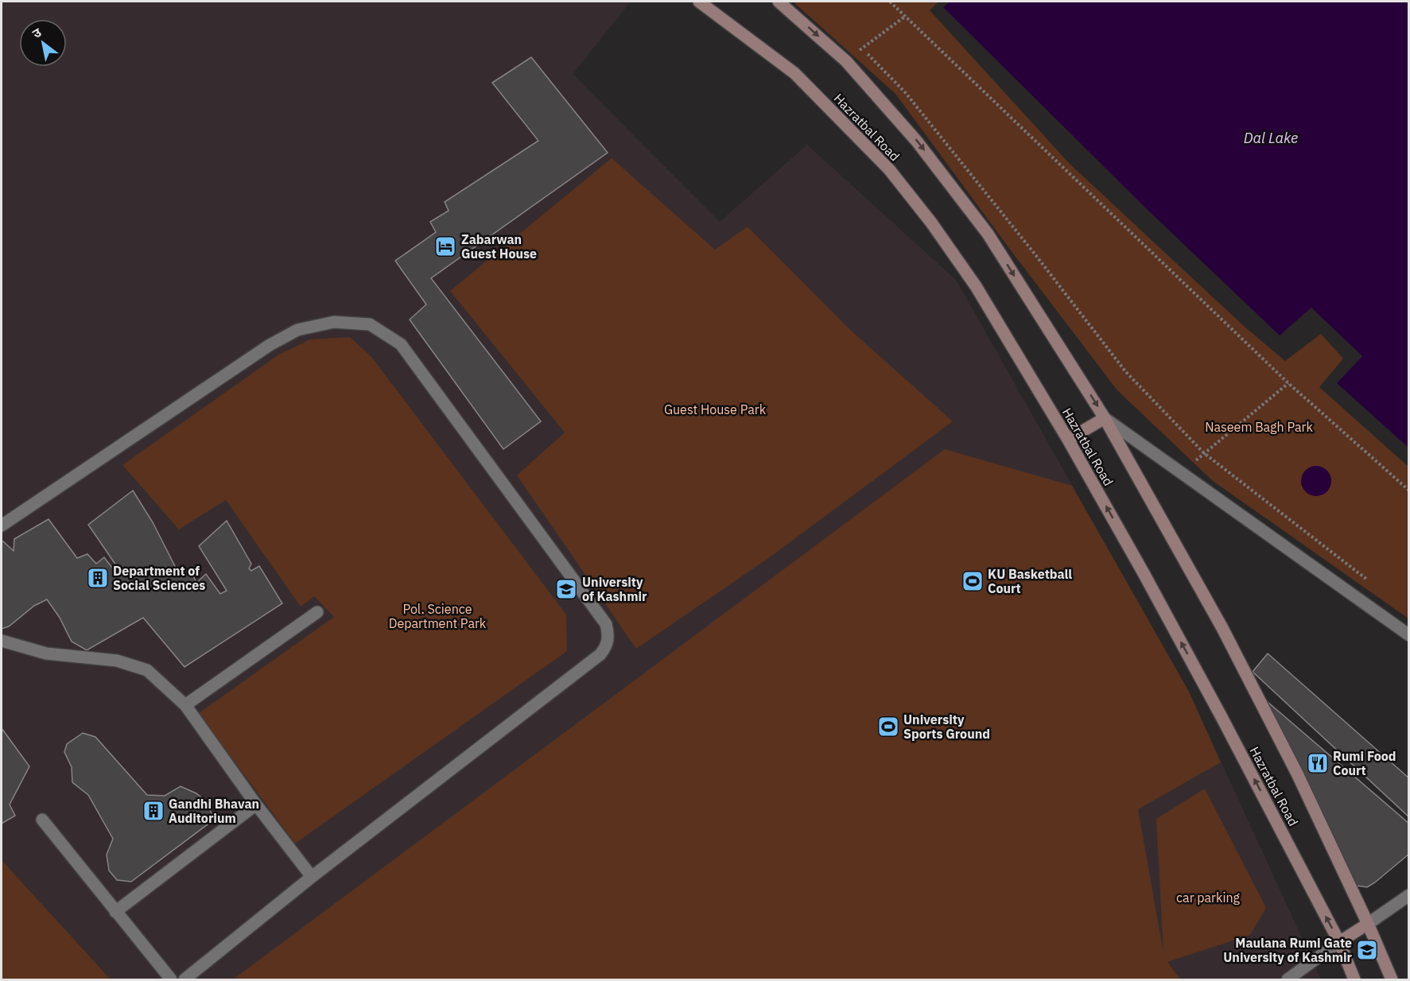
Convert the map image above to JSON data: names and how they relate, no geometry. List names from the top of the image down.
{
  "streets": {
    "main road": ["Hazratbal Road"]
  },
  "water": ["Dal Lake"],
  "parks": [
    "Guest House Park",
    "Naseem Bagh Park",
    "Pol. Science Department Park",
    "car parking"
  ],
  "places": {
    "hotel": ["Zabarwan Guest House"],
    "building": ["Department of Social Sciences", "Gandhi Bhavan Auditorium"],
    "sports": ["KU Basketball Court", "University Sports Ground"],
    "school or university": ["University of Kashmir", "Maulana Rumi Gate University of Kashmir"],
    "restaurant": ["Rumi Food Court"]
  },
  "north": "top left"
}
